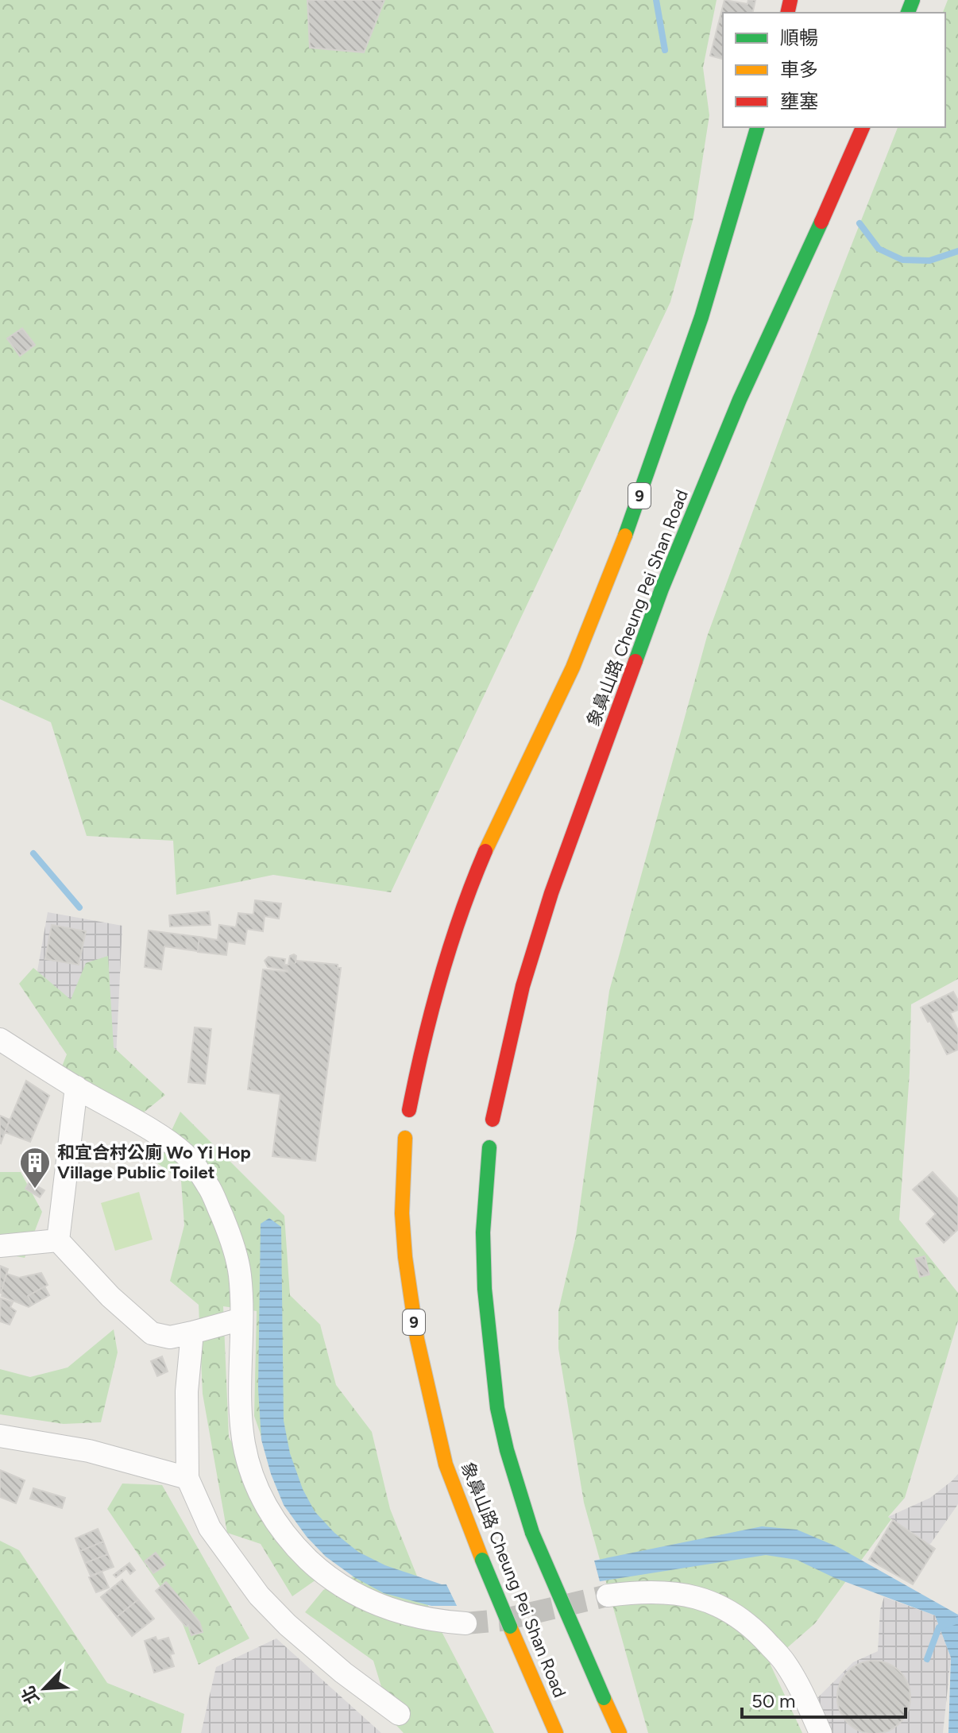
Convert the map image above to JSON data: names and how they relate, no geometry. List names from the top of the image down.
{
  "streets": {
    "highway": ["9", "象鼻山路 Cheung Pei Shan Road"]
  },
  "places": {
    "building": ["和宜合村公廁 Wo Yi Hop Village Public Toilet"]
  },
  "legend": ["順暢", "車多", "壅塞"],
  "scale_bar": "50 m",
  "north": "bottom left"
}
